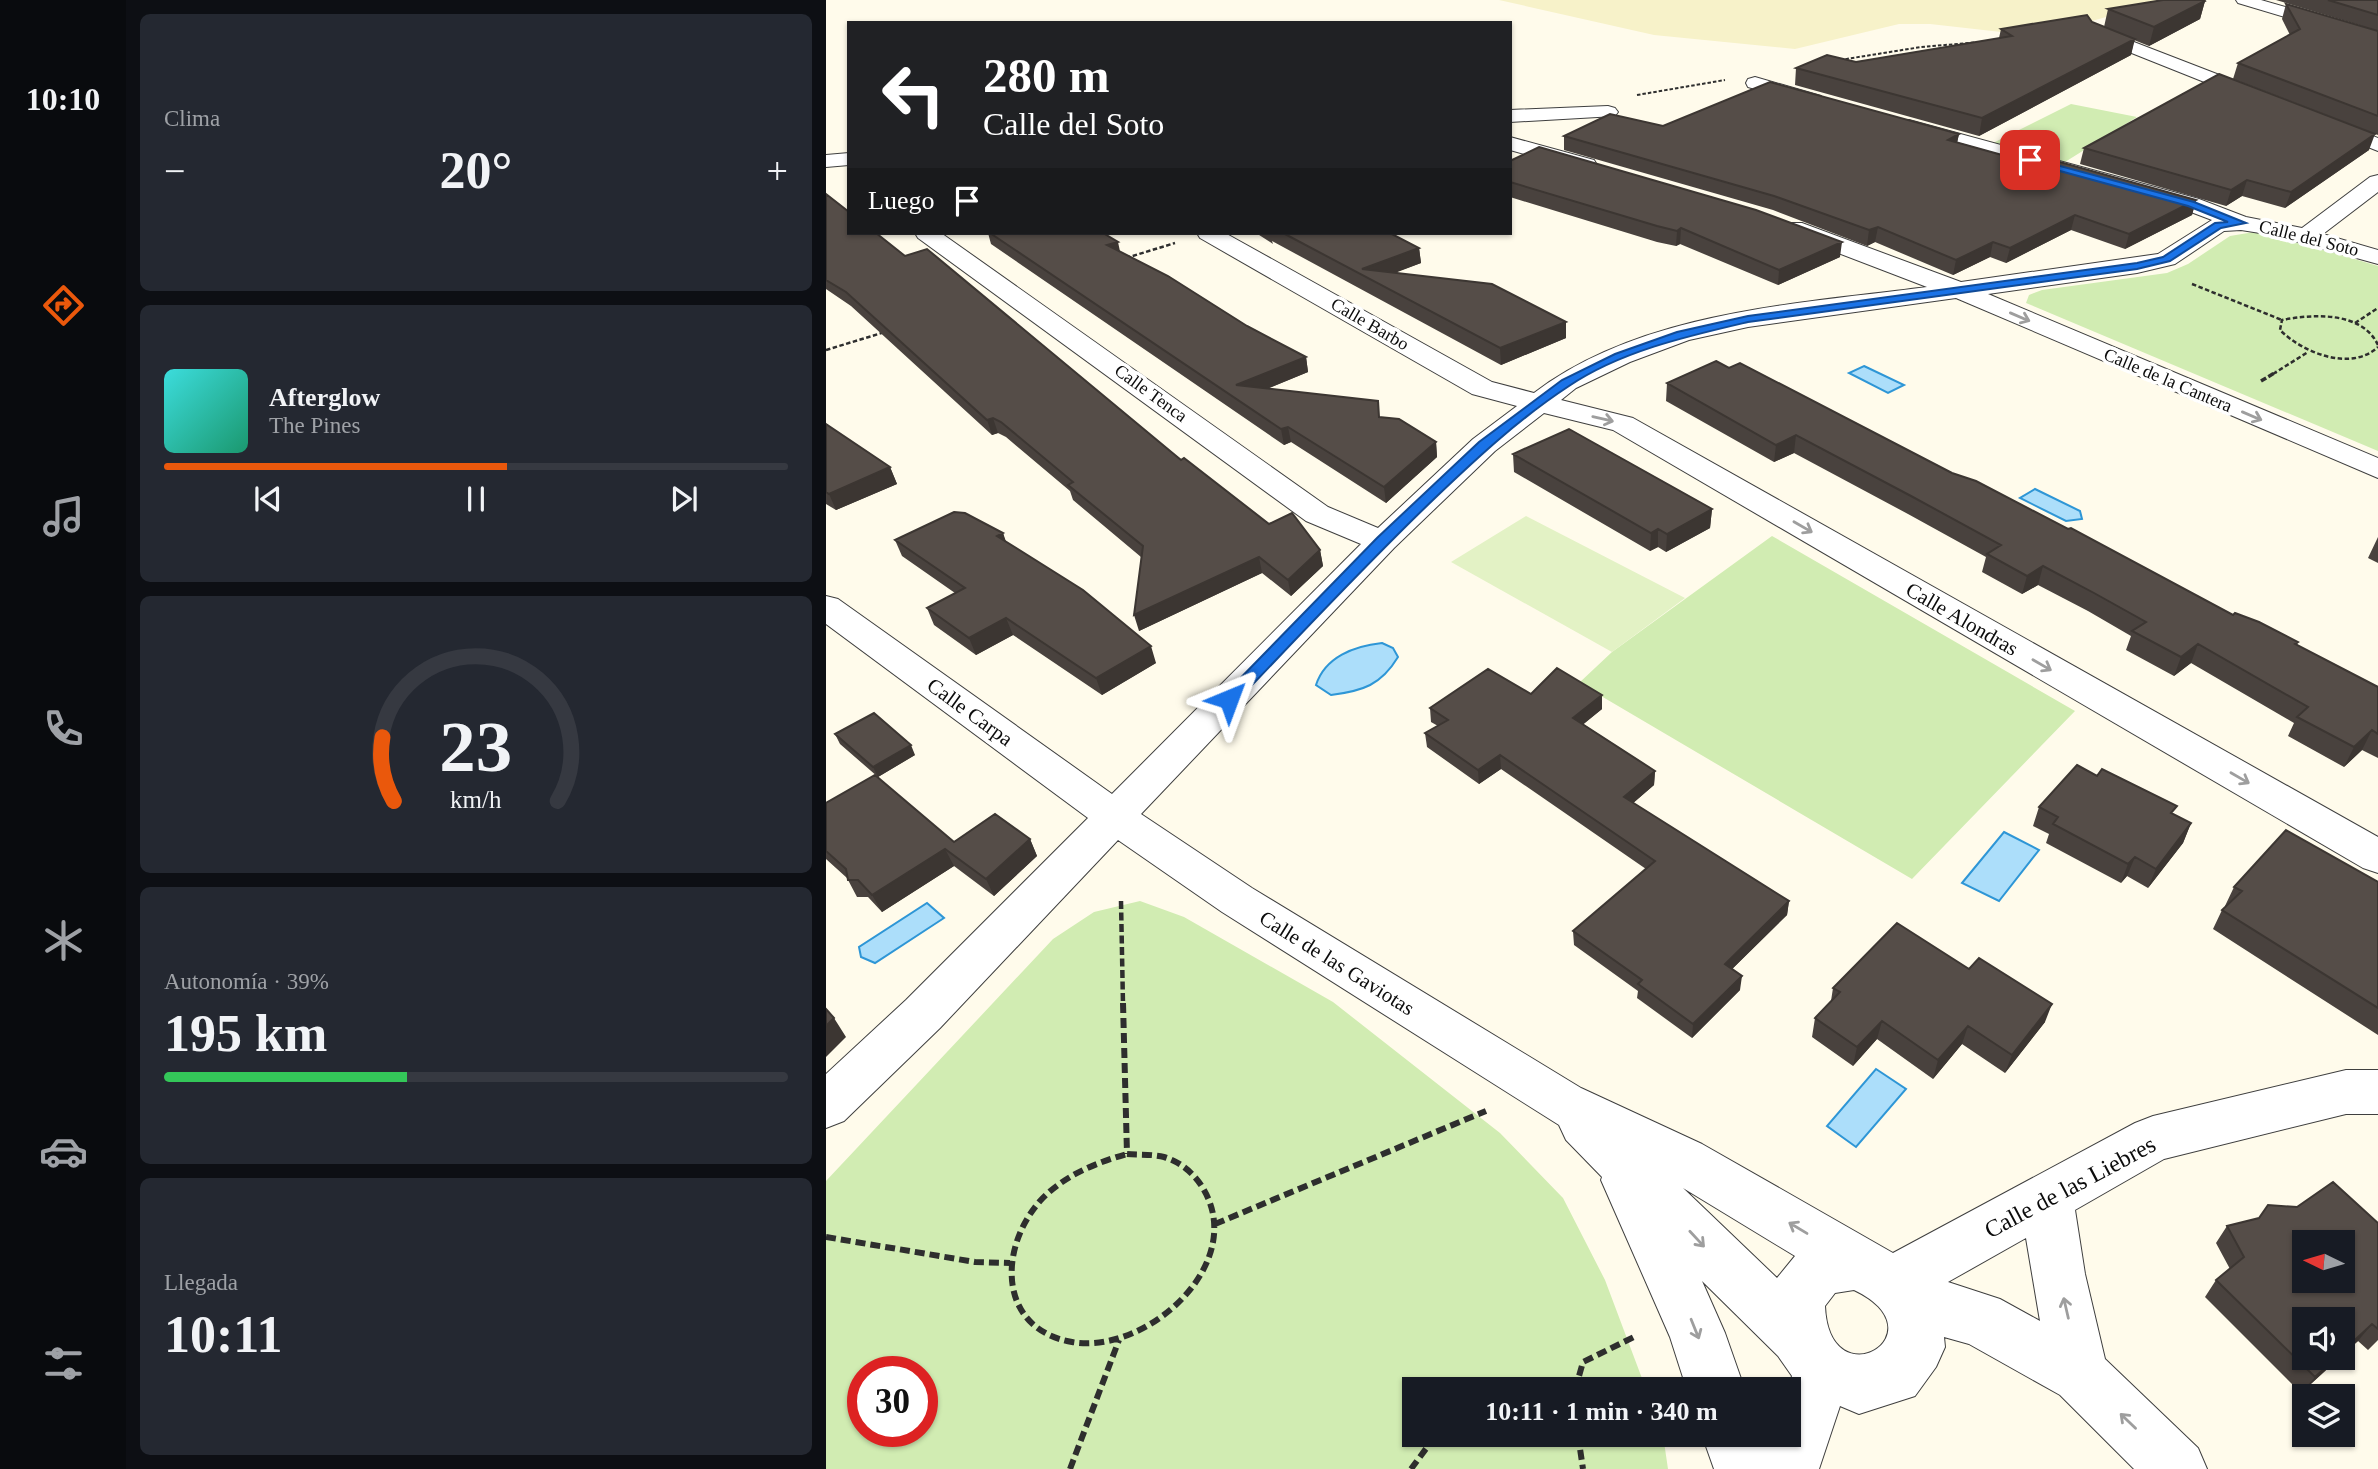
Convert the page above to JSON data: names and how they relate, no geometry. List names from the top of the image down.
{
  "streets": {
    "street": [
      "Calle del Soto",
      "Calle Barbo",
      "Calle de la Cantera",
      "Calle Tenca",
      "Calle Alondras",
      "Calle Carpa",
      "Calle de las Gaviotas",
      "Calle de las Liebres"
    ]
  },
  "crossings": [
    ["Calle Barbo", "Calle Alondras"],
    ["Calle Carpa", "Calle de las Gaviotas"],
    ["Calle de las Gaviotas", "Calle de las Liebres"]
  ],
  "one_way": ["Calle Alondras"],
  "north": "left",
  "page": {
    "tabs": "10:10",
    "tile": [
      "Clima",
      ["Autonomía · 39%", "195 km"],
      ["Llegada", "10:11"]
    ],
    "turn": ["280 m", "Calle del Soto"],
    "heat": ["−", "20°", "+"],
    "then": "Luego",
    "song": ["Afterglow", "The Pines"],
    "limit": "30",
    "trip": "10:11 · 1 min · 340 m",
    "gauge": ["23", "km/h"]
  }
}
